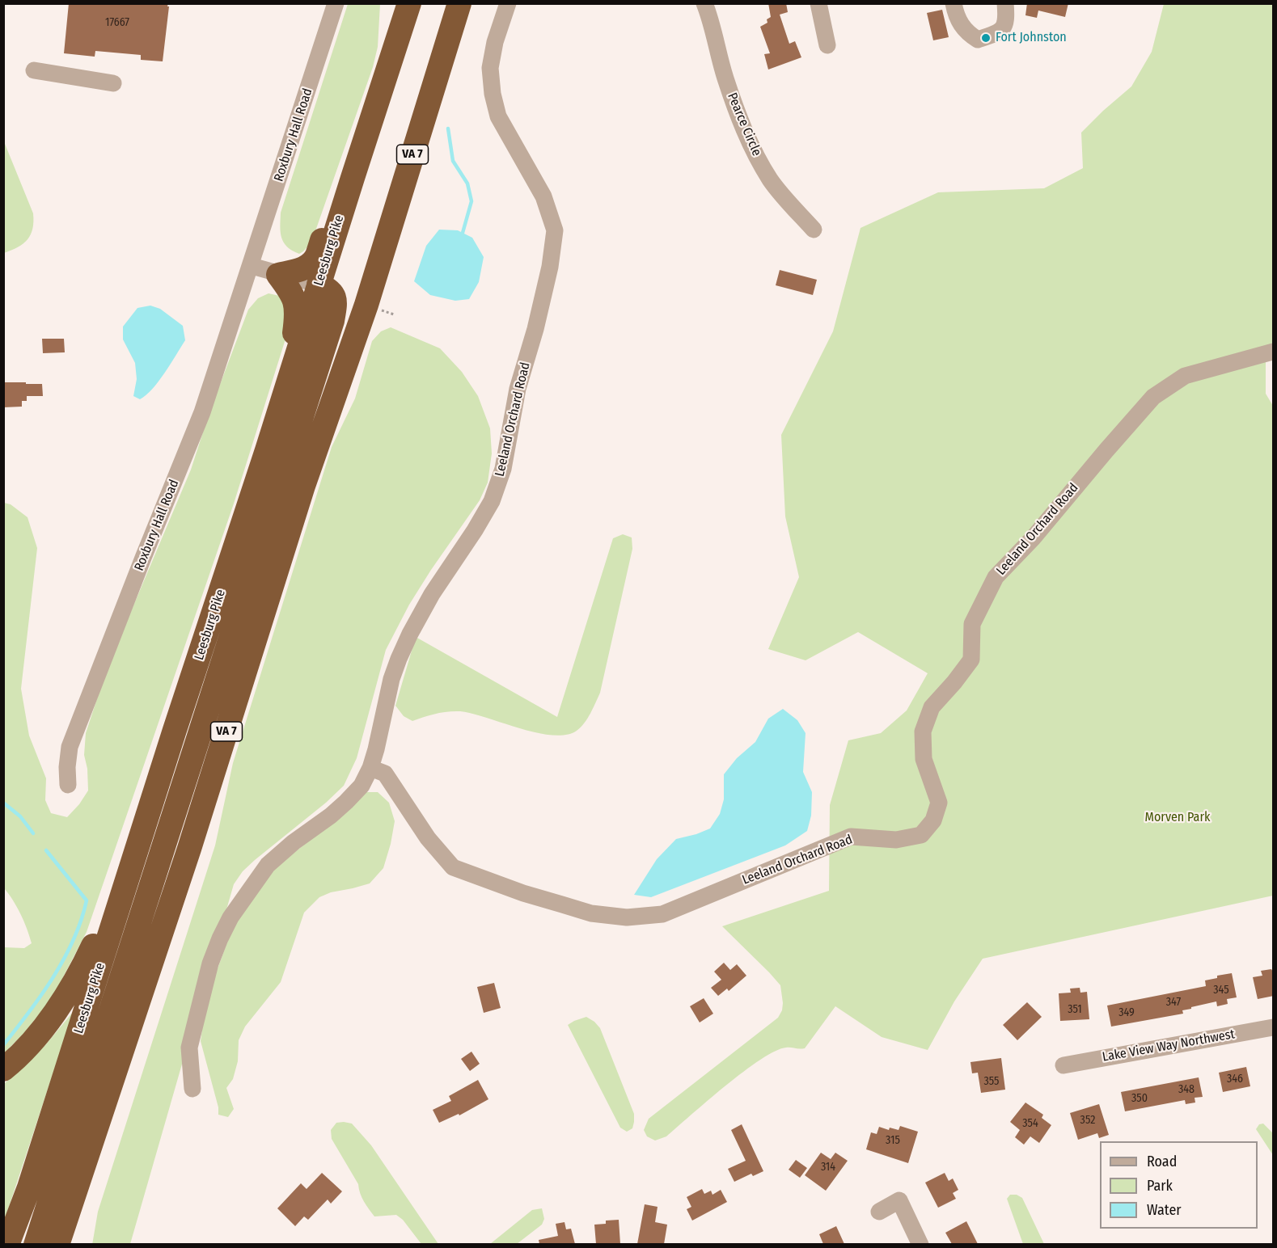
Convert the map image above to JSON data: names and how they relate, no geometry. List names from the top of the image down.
{
  "streets": {
    "highway": ["VA 7", "Leesburg Pike"],
    "street": [
      "Pearce Circle",
      "Roxbury Hall Road",
      "Leeland Orchard Road",
      "Lake View Way Northwest"
    ]
  },
  "parks": ["Morven Park"],
  "places": ["Fort Johnston"],
  "house_numbers": [
    "17667",
    "345",
    "347",
    "351",
    "349",
    "346",
    "355",
    "348",
    "350",
    "352",
    "354",
    "315",
    "314"
  ],
  "legend": ["Road", "Park", "Water"]
}
